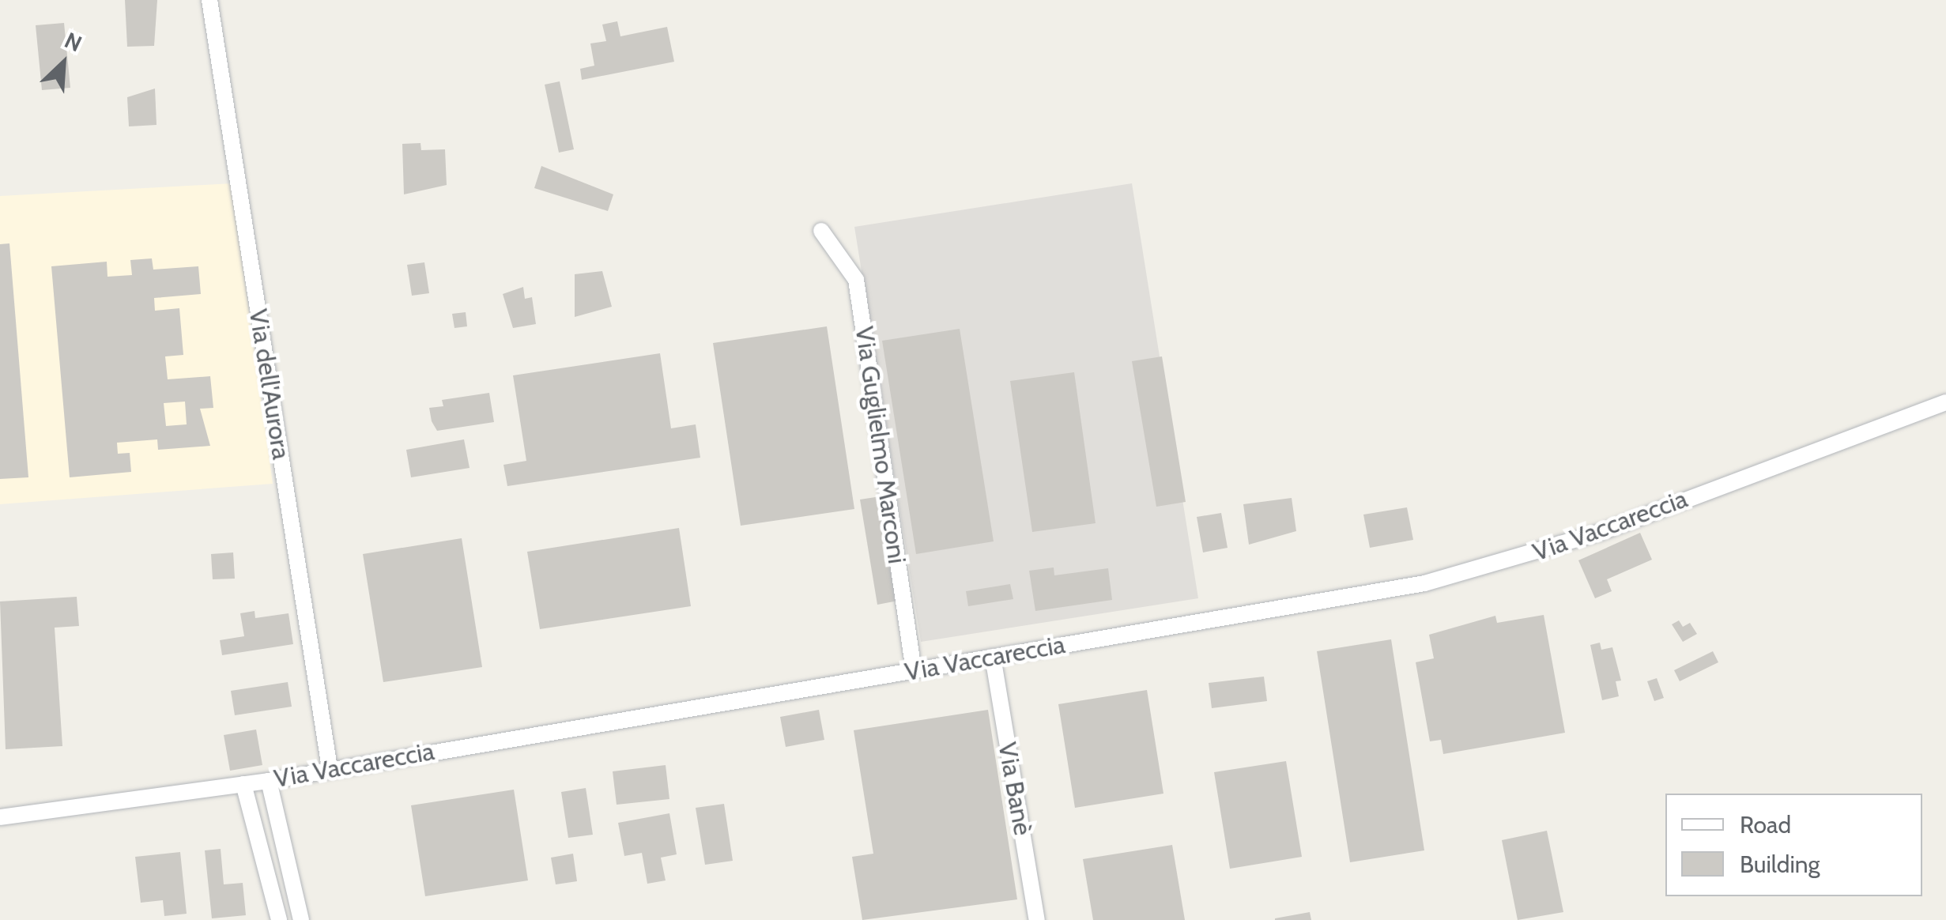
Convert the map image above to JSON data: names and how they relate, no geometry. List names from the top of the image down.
{
  "streets": {
    "street": [
      "Via dell'Aurora",
      "Via Guglielmo Marconi",
      "Via Vaccareccia",
      "Via Banè"
    ]
  },
  "crossings": [
    ["Via dell'Aurora", "Via Vaccareccia"],
    ["Via Guglielmo Marconi", "Via Vaccareccia"],
    ["Via Vaccareccia", "Via Banè"]
  ],
  "legend": ["Road", "Building"],
  "north": "top right"
}
